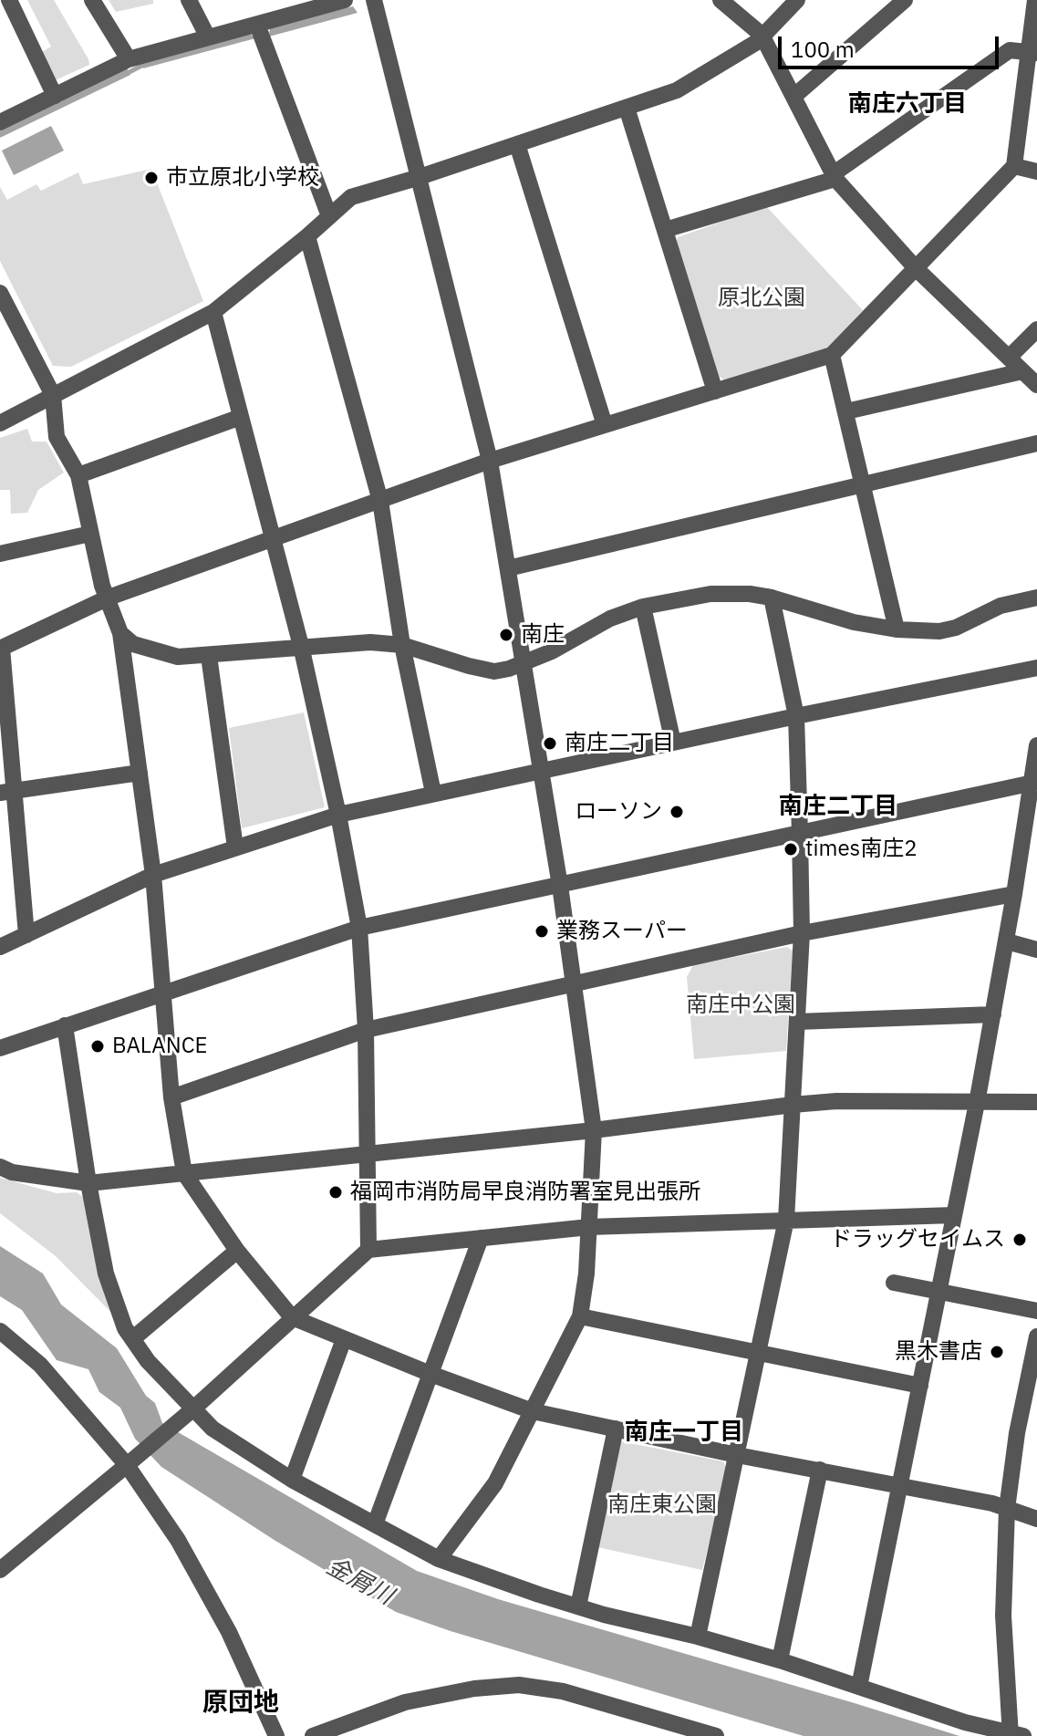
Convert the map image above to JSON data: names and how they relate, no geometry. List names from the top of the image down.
{
  "districts": [
    "南庄六丁目",
    "南庄二丁目",
    "南庄一丁目",
    "原団地"
  ],
  "water": ["金屑川"],
  "parks": ["原北公園", "南庄中公園", "南庄東公園"],
  "places": [
    "市立原北小学校",
    "南庄",
    "南庄二丁目",
    "ローソン",
    "times南庄2",
    "業務スーパー",
    "BALANCE",
    "福岡市消防局早良消防署室見出張所",
    "ドラッグセイムス",
    "黒木書店"
  ],
  "scale_bar": "100 m"
}
